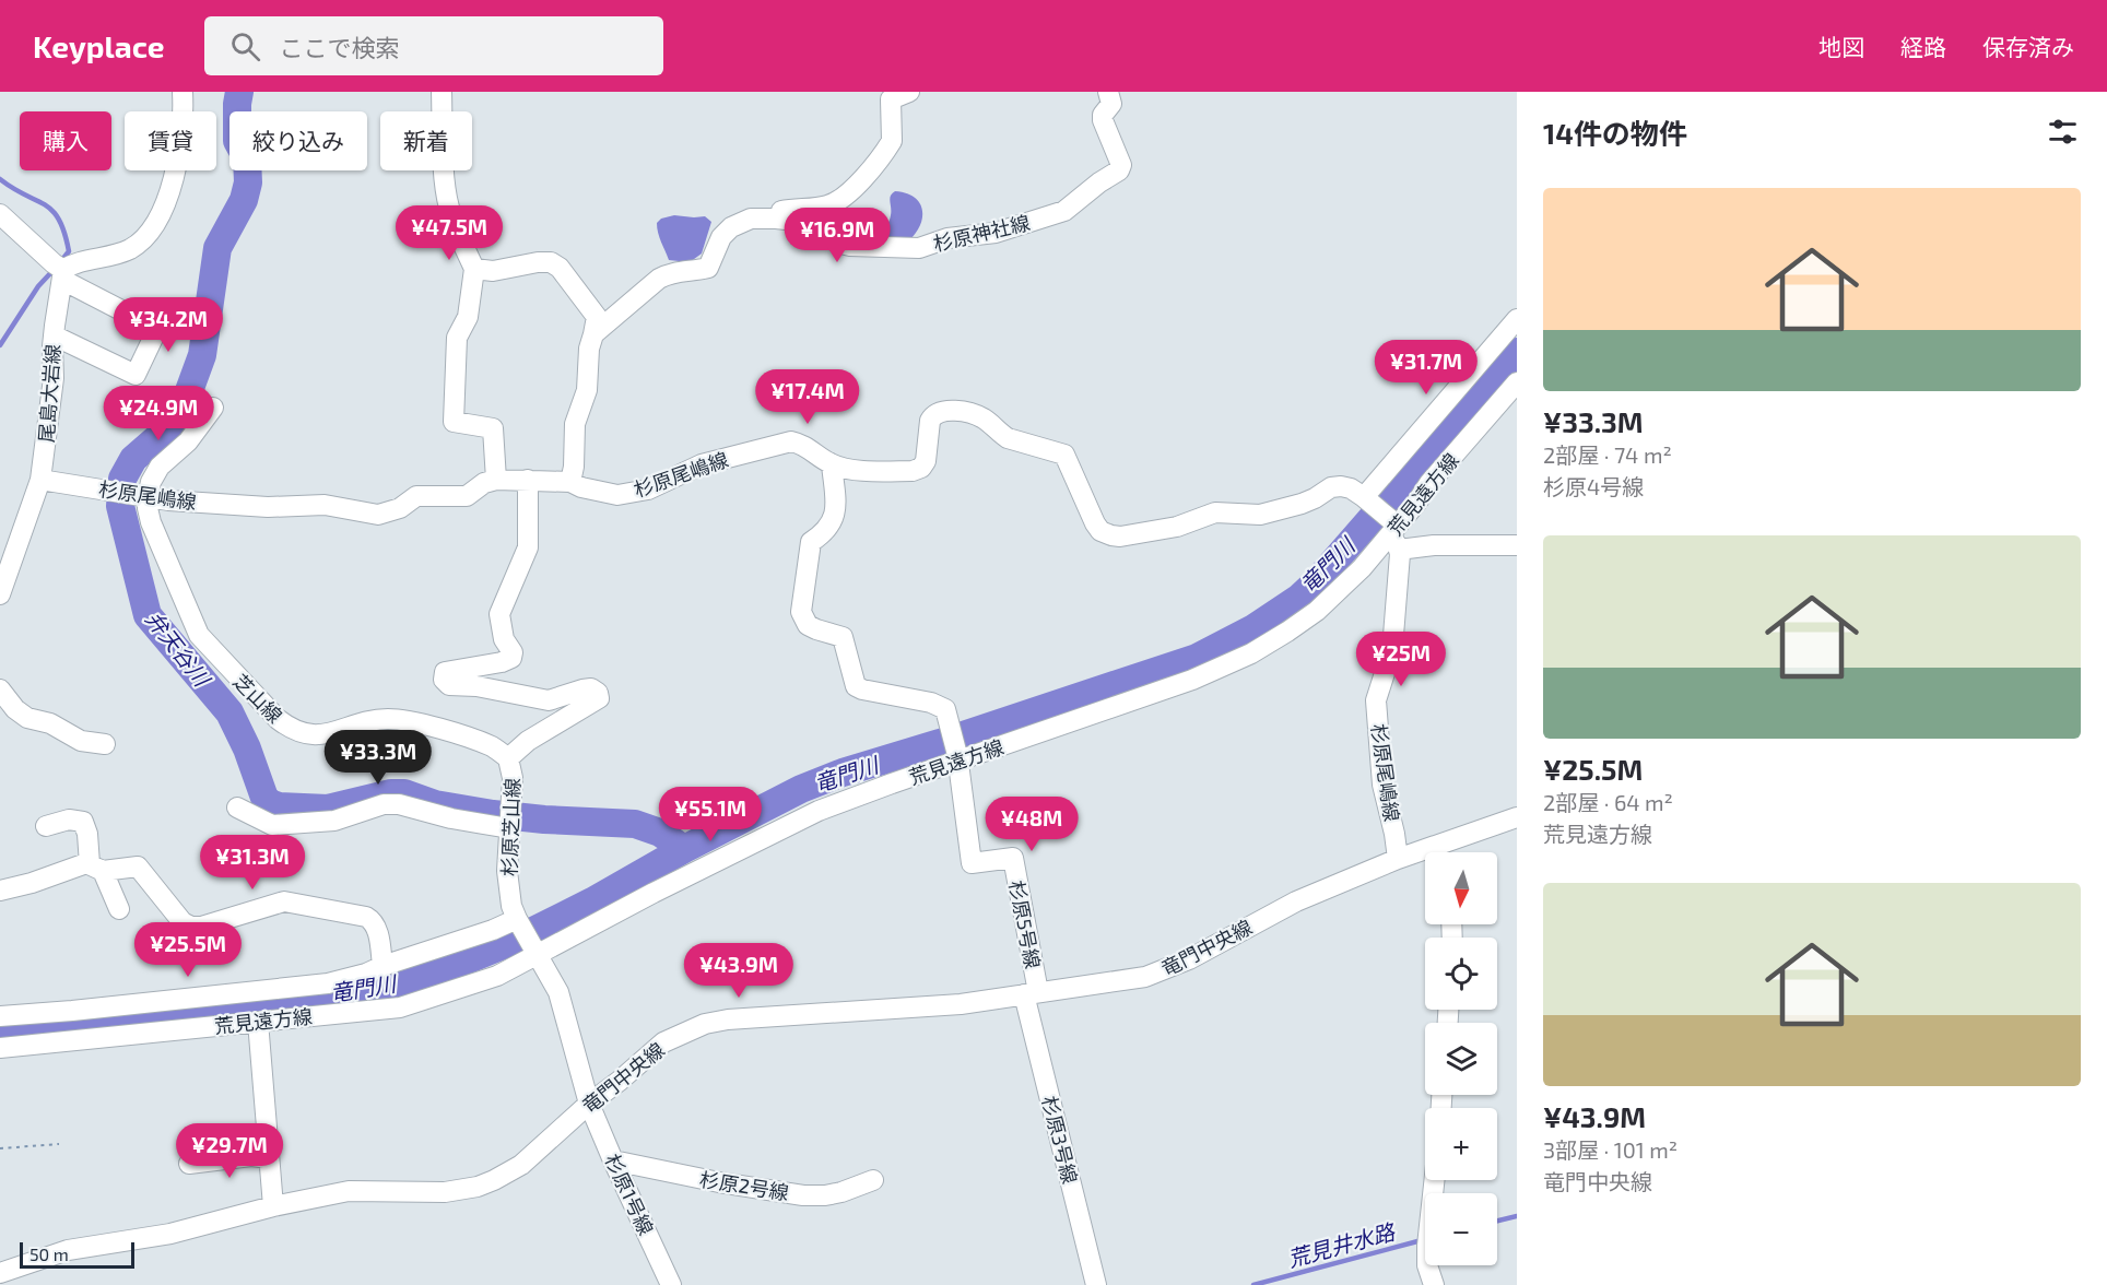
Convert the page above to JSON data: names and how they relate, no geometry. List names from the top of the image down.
{
  "streets": {
    "street": [
      "杉原神社線",
      "尾島大岩線",
      "杉原尾嶋線",
      "荒見遠方線",
      "芝山線",
      "杉原芝山線",
      "杉原5号線",
      "竜門中央線",
      "杉原3号線",
      "杉原2号線",
      "杉原1号線"
    ]
  },
  "crossings": [
    ["尾島大岩線", "杉原尾嶋線"],
    ["杉原尾嶋線", "荒見遠方線"],
    ["杉原尾嶋線", "芝山線"],
    ["杉原尾嶋線", "杉原芝山線"],
    ["杉原尾嶋線", "杉原5号線"],
    ["杉原尾嶋線", "竜門中央線"],
    ["荒見遠方線", "杉原芝山線"],
    ["荒見遠方線", "杉原5号線"],
    ["芝山線", "杉原芝山線"],
    ["杉原芝山線", "竜門中央線"],
    ["杉原芝山線", "杉原1号線"],
    ["杉原5号線", "竜門中央線"],
    ["杉原5号線", "杉原3号線"],
    ["竜門中央線", "杉原3号線"],
    ["竜門中央線", "杉原1号線"],
    ["杉原2号線", "杉原1号線"]
  ],
  "water": ["竜門川", "弁天谷川", "荒見井水路"],
  "scale_bar": "50 m",
  "north": "bottom",
  "page": {
    "header": "Keyplace",
    "search": "ここで検索",
    "nav": ["地図", "経路", "保存済み"],
    "heading": "14件の物件",
    "chip": [
      "購入",
      "賃貸",
      "絞り込み",
      "新着"
    ],
    "list": [
      {
        "name": "¥33.3M",
        "note": "2部屋 · 74 m² · 杉原4号線"
      },
      {
        "name": "¥25.5M",
        "note": "2部屋 · 64 m² · 荒見遠方線"
      },
      {
        "name": "¥43.9M",
        "note": "3部屋 · 101 m² · 竜門中央線"
      }
    ],
    "price": [
      "¥47.5M",
      "¥16.9M",
      "¥34.2M",
      "¥31.7M",
      "¥17.4M",
      "¥24.9M",
      "¥25M",
      "¥33.3M",
      "¥55.1M",
      "¥48M",
      "¥31.3M",
      "¥25.5M",
      "¥43.9M",
      "¥29.7M"
    ],
    "map_buttons": ["+", "−"],
    "scale": "50 m"
  }
}
